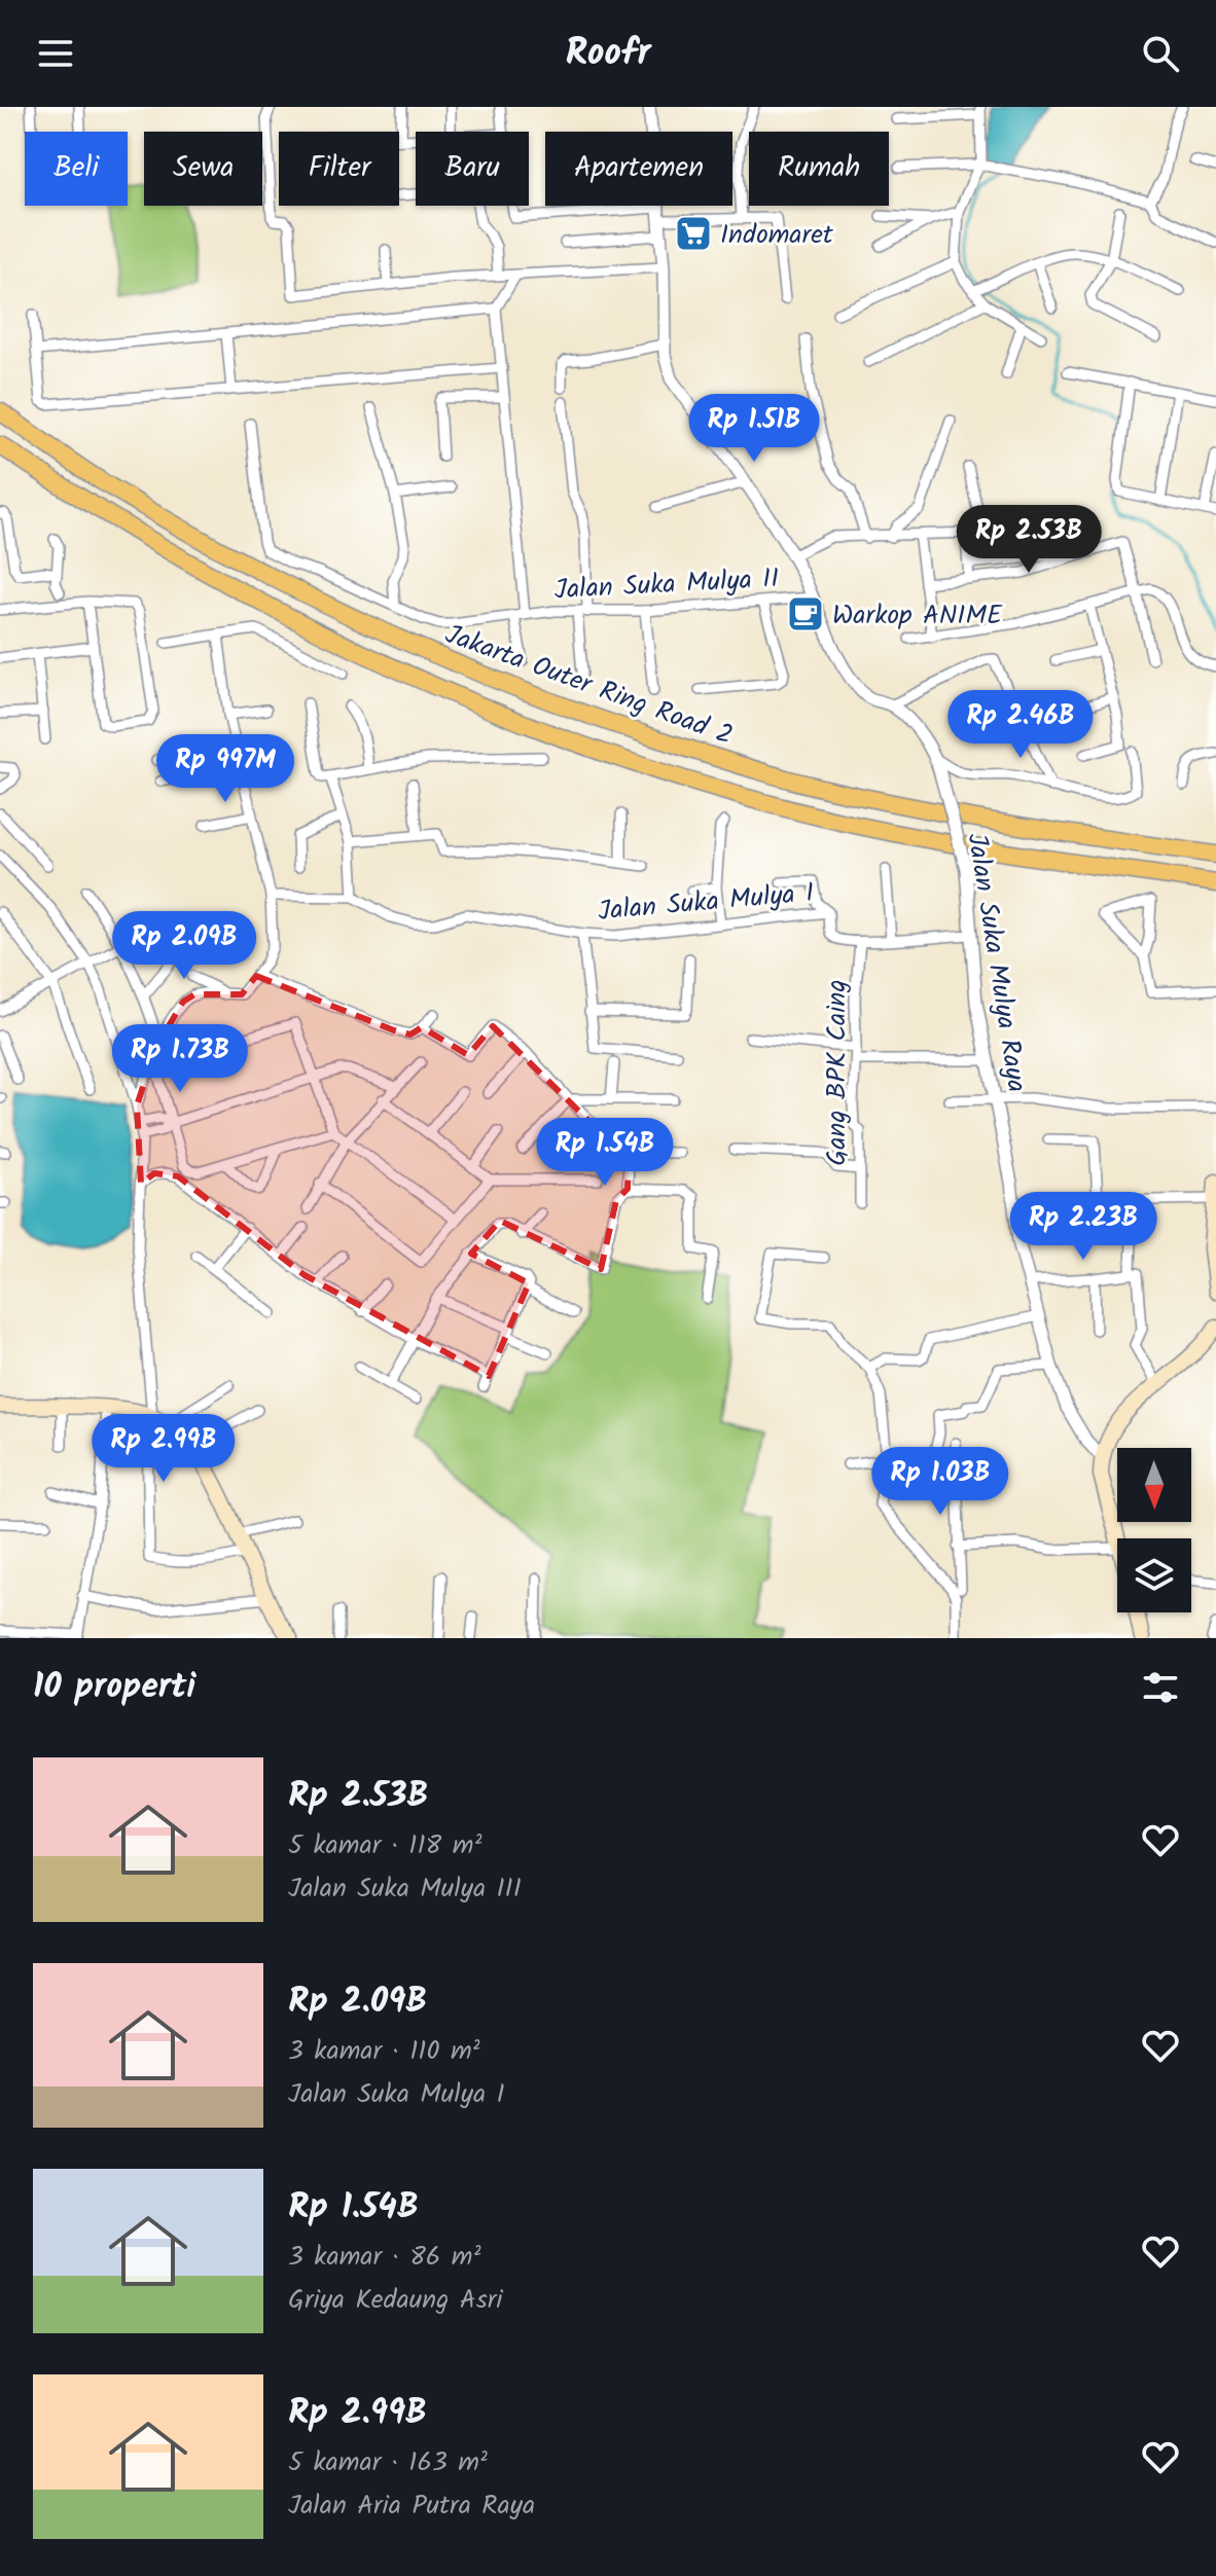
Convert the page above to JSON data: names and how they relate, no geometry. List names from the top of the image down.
{
  "streets": {
    "highway": ["Jakarta Outer Ring Road 2"],
    "street": [
      "Jalan Suka Mulya II",
      "Jalan Suka Mulya I",
      "Jalan Suka Mulya Raya",
      "Gang BPK Caing"
    ]
  },
  "crossings": [
    ["Jalan Suka Mulya II", "Jalan Suka Mulya Raya"],
    ["Jalan Suka Mulya I", "Gang BPK Caing"]
  ],
  "places": {
    "supermarket": ["Indomaret"],
    "cafe": ["Warkop ANIME"]
  },
  "north": "bottom",
  "page": {
    "header": "Roofr",
    "chip": [
      "Beli",
      "Sewa",
      "Filter",
      "Baru",
      "Apartemen",
      "Rumah"
    ],
    "price": [
      "Rp 1.51B",
      "Rp 2.53B",
      "Rp 2.46B",
      "Rp 997M",
      "Rp 2.09B",
      "Rp 1.73B",
      "Rp 1.54B",
      "Rp 2.23B",
      "Rp 2.99B",
      "Rp 1.03B"
    ],
    "heading": "10 properti",
    "list": [
      {
        "name": "Rp 2.53B",
        "note": "5 kamar · 118 m² · Jalan Suka Mulya III"
      },
      {
        "name": "Rp 2.09B",
        "note": "3 kamar · 110 m² · Jalan Suka Mulya I"
      },
      {
        "name": "Rp 1.54B",
        "note": "3 kamar · 86 m² · Griya Kedaung Asri"
      },
      {
        "name": "Rp 2.99B",
        "note": "5 kamar · 163 m² · Jalan Aria Putra Raya"
      }
    ]
  }
}
